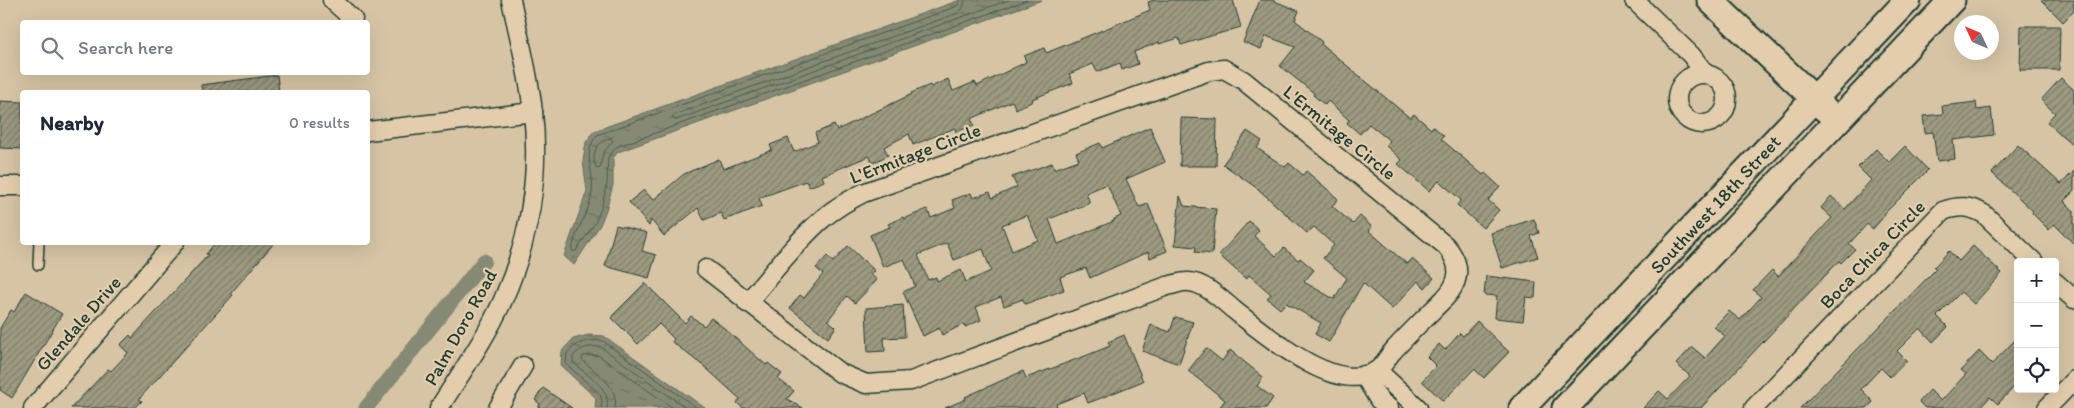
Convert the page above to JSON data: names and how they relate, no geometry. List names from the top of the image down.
{
  "streets": {
    "main road": ["Southwest 18th Street"],
    "street": [
      "L'Ermitage Circle",
      "Boca Chica Circle",
      "Glendale Drive",
      "Palm Doro Road"
    ]
  },
  "north": "top left",
  "page": {
    "search": "Search here",
    "heading": ["Nearby", "0 results"],
    "map_buttons": ["+", "−"]
  }
}
